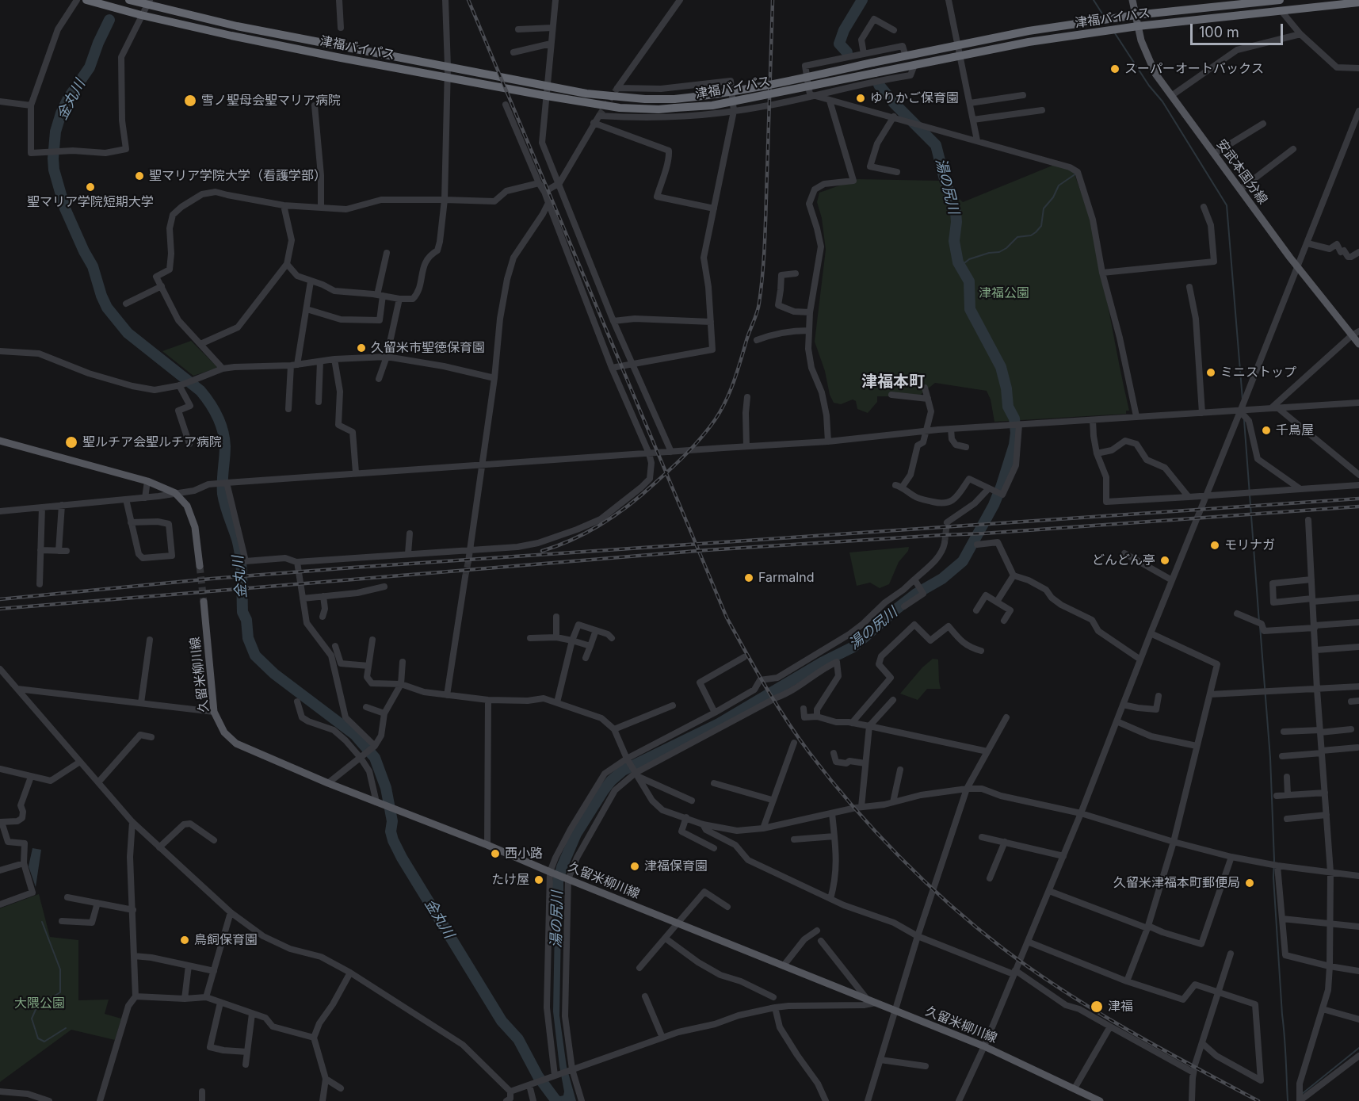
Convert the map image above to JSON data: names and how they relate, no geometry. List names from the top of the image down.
{
  "streets": {
    "highway": ["津福バイパス"],
    "main road": ["安武本国分線", "久留米柳川線"]
  },
  "crossings": [
    ["津福バイパス", "安武本国分線"]
  ],
  "districts": ["津福本町"],
  "water": ["金丸川", "湯の尻川"],
  "parks": ["津福公園", "大隈公園"],
  "places": [
    "スーパーオートバックス",
    "ゆりかご保育園",
    "雪ノ聖母会聖マリア病院",
    "聖マリア学院大学（看護学部）",
    "聖マリア学院短期大学",
    "久留米市聖徳保育園",
    "ミニストップ",
    "千鳥屋",
    "聖ルチア会聖ルチア病院",
    "モリナガ",
    "どんどん亭",
    "Farmalnd",
    "西小路",
    "津福保育園",
    "たけ屋",
    "久留米津福本町郵便局",
    "鳥飼保育園",
    "津福"
  ],
  "scale_bar": "100 m"
}
